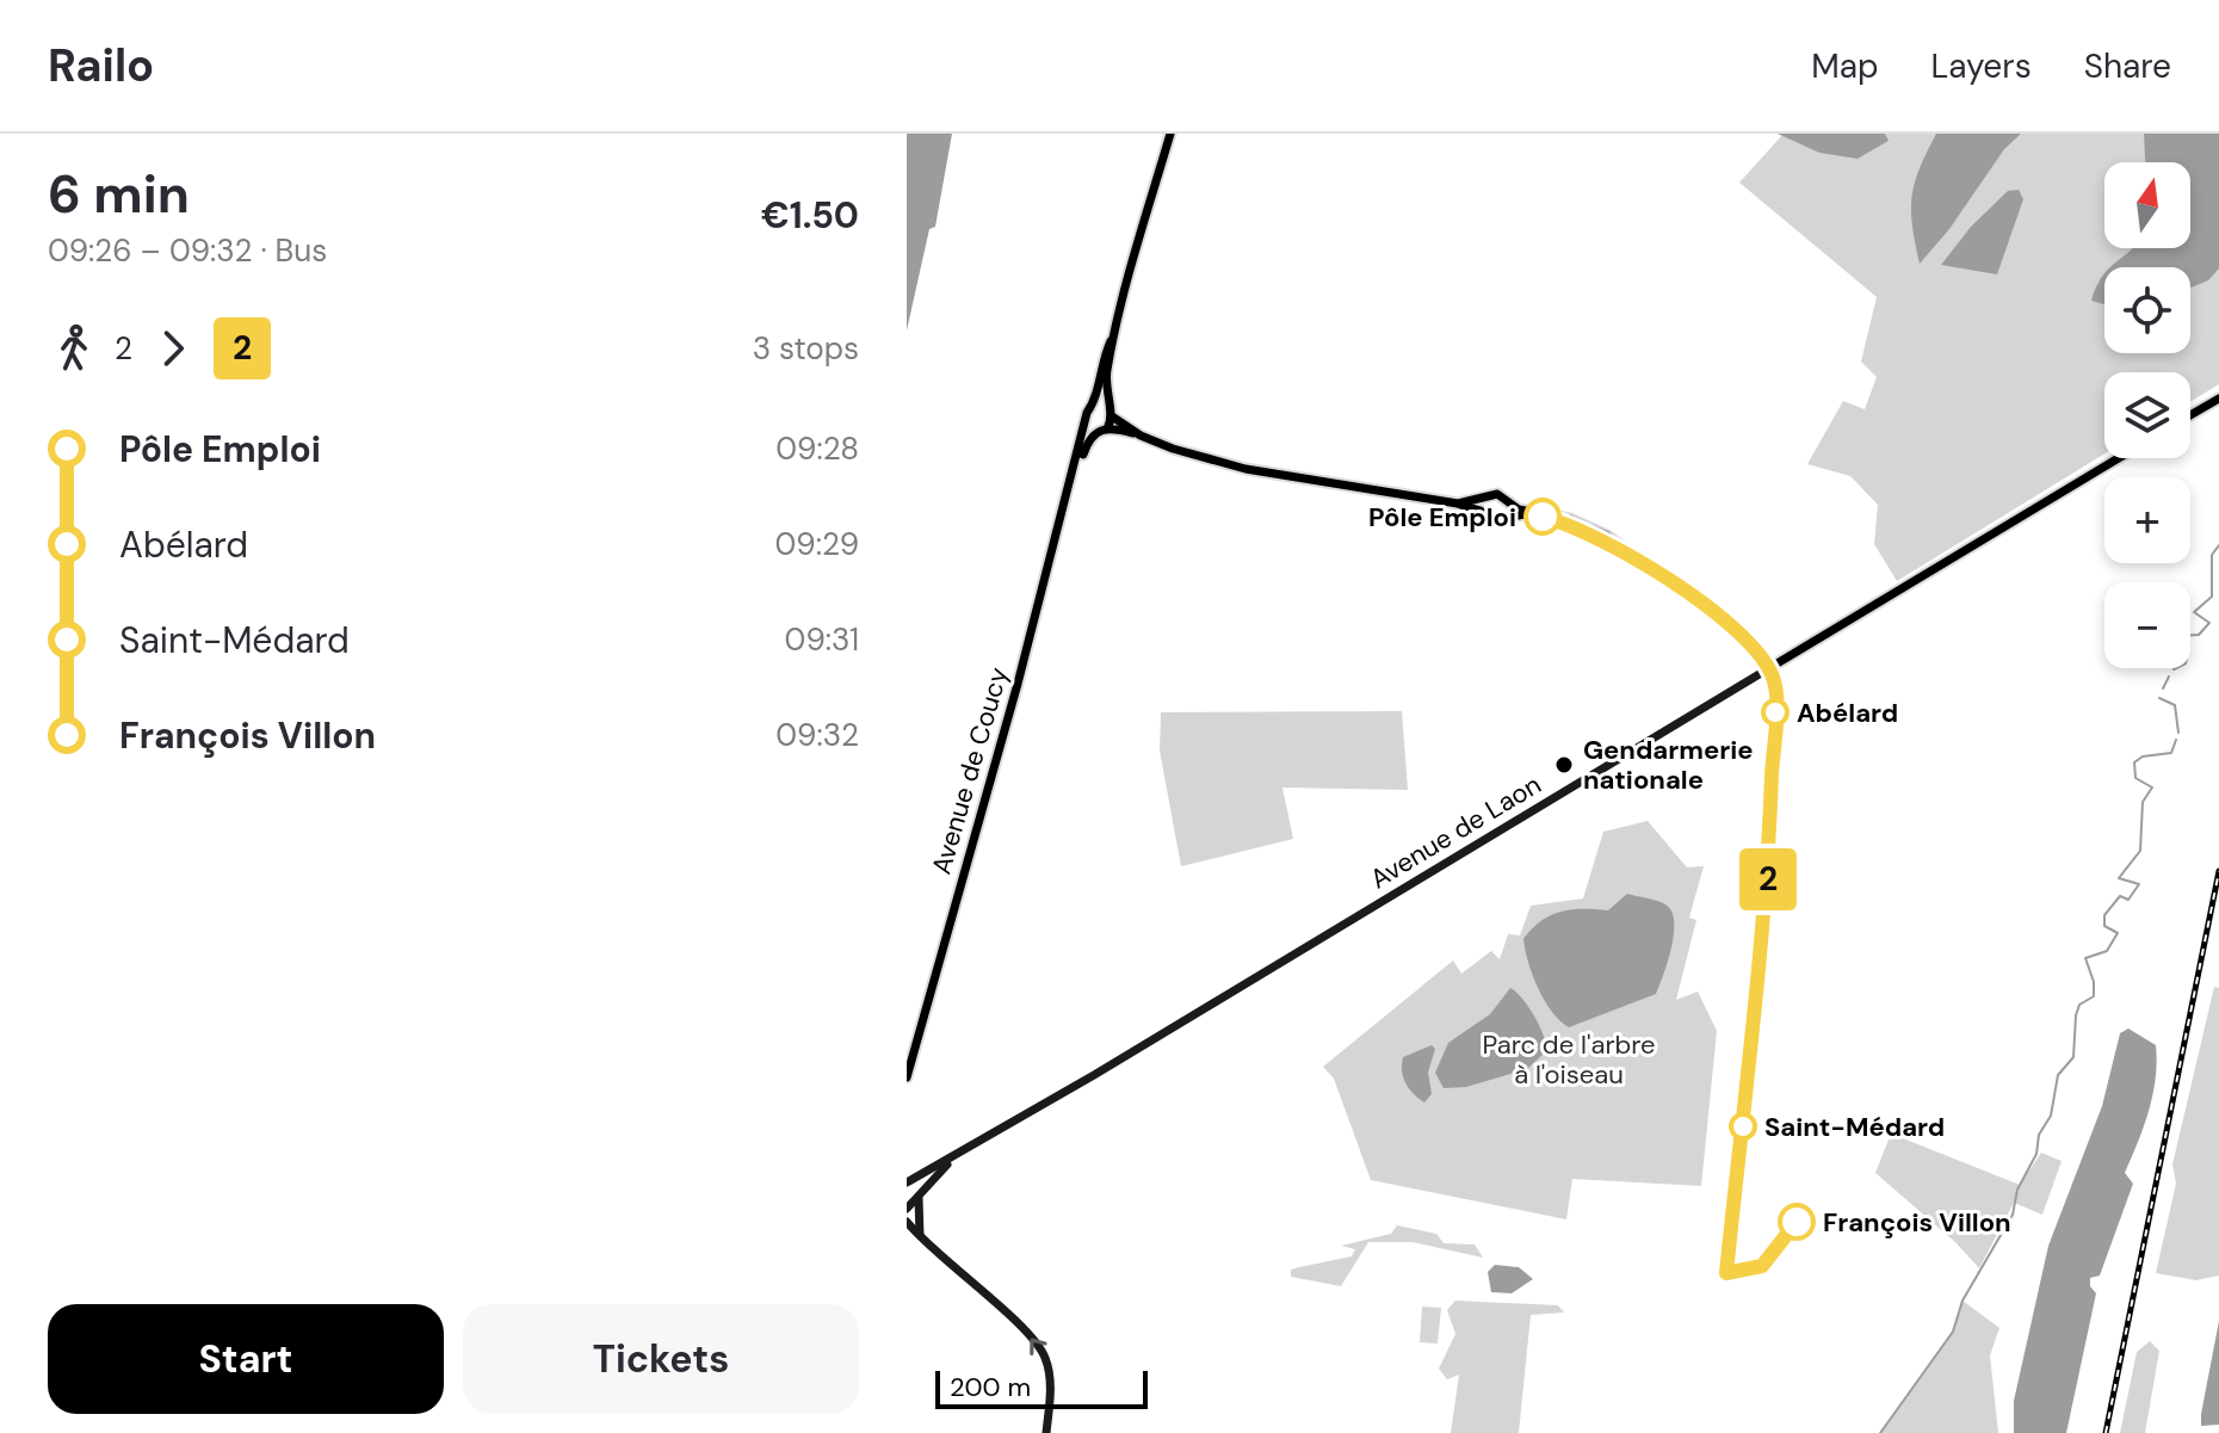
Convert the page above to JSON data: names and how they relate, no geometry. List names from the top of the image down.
{
  "streets": {
    "main road": ["Avenue de Coucy", "Avenue de Laon"]
  },
  "parks": ["Parc de l'arbre à l'oiseau"],
  "places": [
    "Pôle Emploi",
    "Abélard",
    "Gendarmerie nationale",
    "Saint-Médard",
    "François Villon"
  ],
  "lines": ["bus line 2"],
  "scale_bar": "200 m",
  "north": "top",
  "page": {
    "header": "Railo",
    "nav": ["Map", "Layers", "Share"],
    "heading": ["6 min", "09:26 – 09:32 · Bus", "€1.50"],
    "on_map": "2",
    "map_buttons": ["+", "−"],
    "legs": ["2", "2", "3 stops"],
    "list": [
      {
        "name": "Pôle Emploi",
        "value": "09:28"
      },
      {
        "name": "Abélard",
        "value": "09:29"
      },
      {
        "name": "Saint-Médard",
        "value": "09:31"
      },
      {
        "name": "François Villon",
        "value": "09:32"
      }
    ],
    "buttons": ["Start", "Tickets"],
    "scale": "200 m"
  }
}
